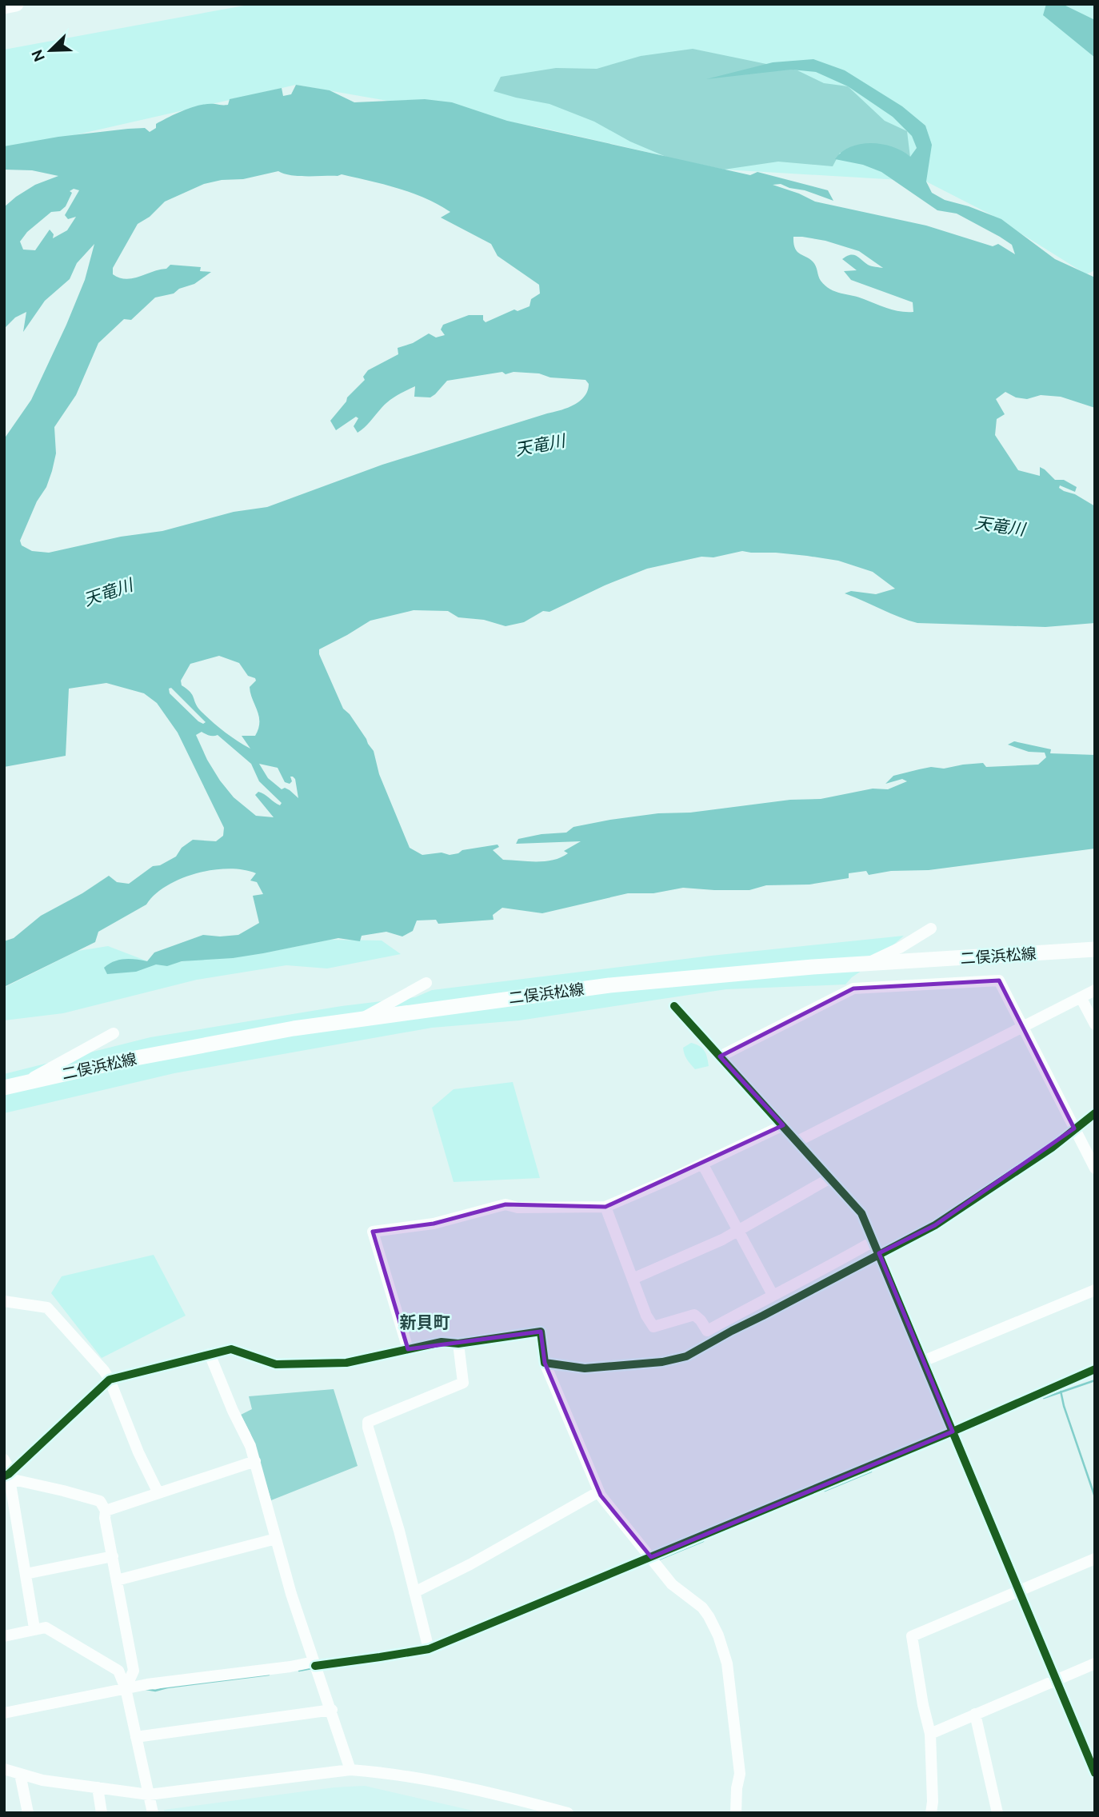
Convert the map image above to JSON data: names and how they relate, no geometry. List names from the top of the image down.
{
  "streets": {
    "main road": ["二俣浜松線"]
  },
  "districts": ["新貝町"],
  "water": ["天竜川"],
  "north": "bottom left"
}
